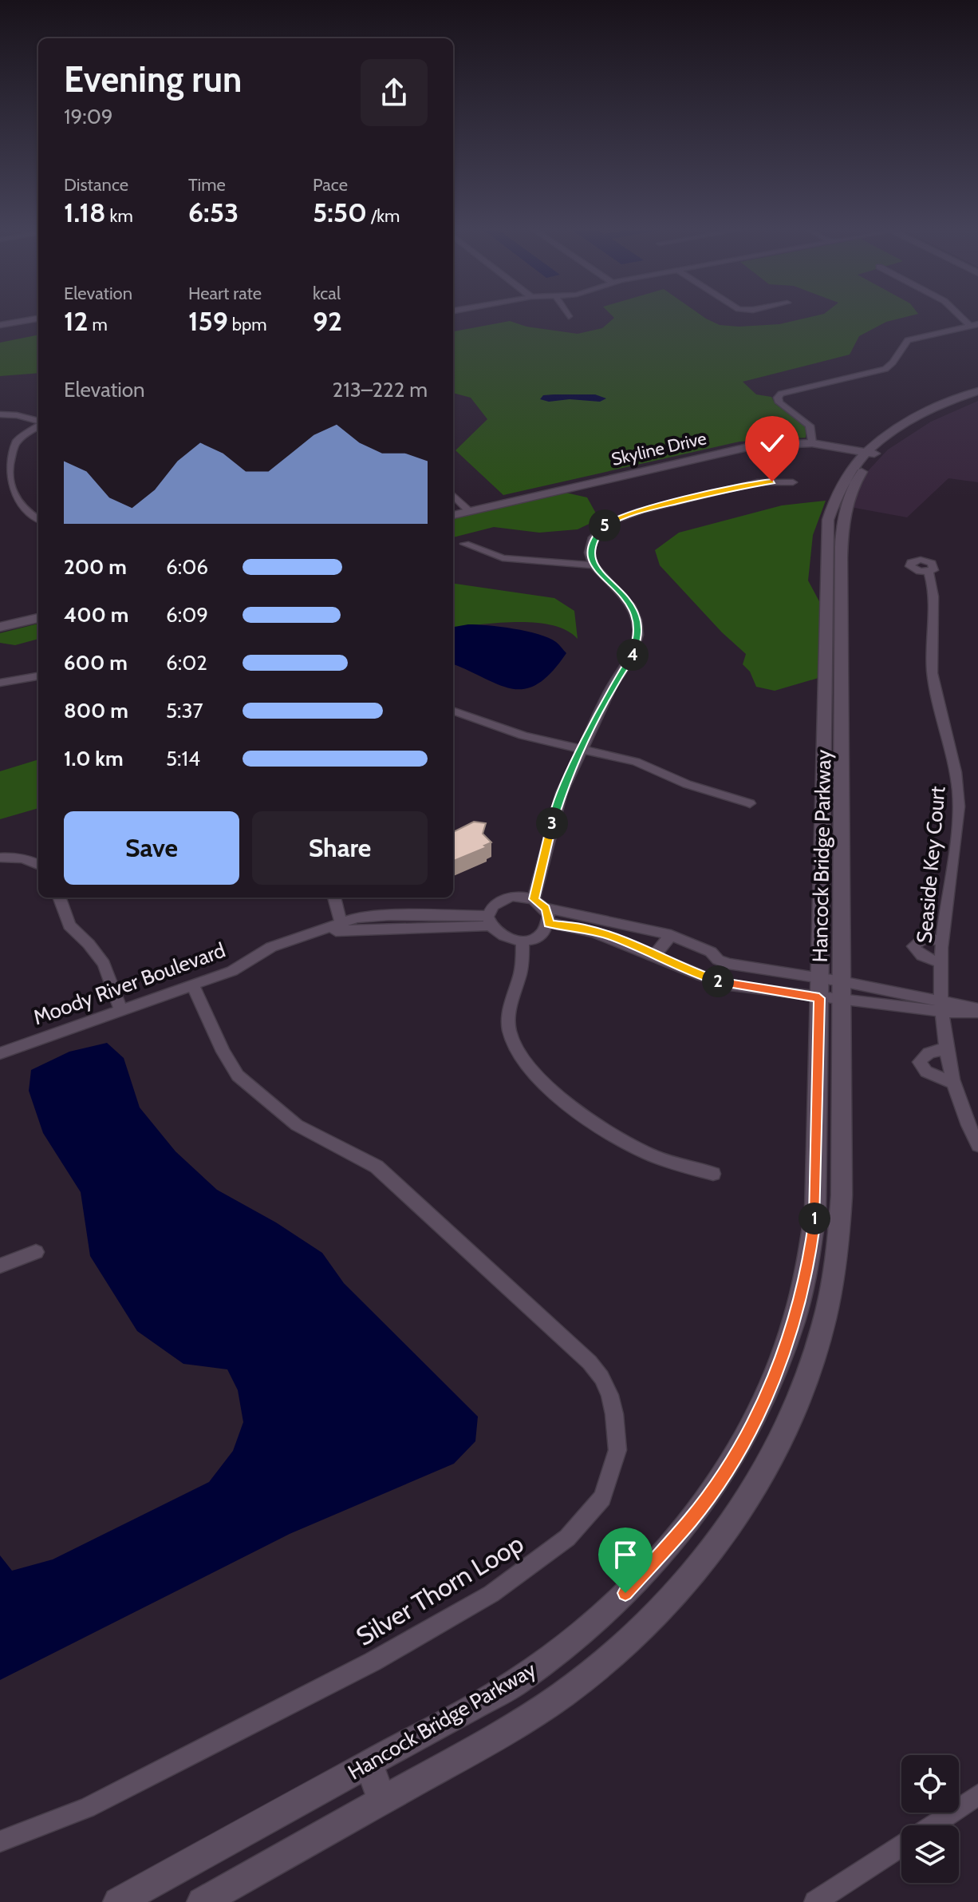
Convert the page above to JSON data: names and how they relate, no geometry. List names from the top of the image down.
{
  "streets": {
    "main road": ["Skyline Drive", "Hancock Bridge Parkway"],
    "street": ["Seaside Key Court", "Moody River Boulevard", "Silver Thorn Loop"]
  },
  "crossings": [
    ["Skyline Drive", "Hancock Bridge Parkway"],
    ["Moody River Boulevard", "Silver Thorn Loop"]
  ],
  "page": {
    "heading": ["Evening run", "19:09"],
    "stats": [
      ["Distance", "1.18 km"],
      ["Time", "6:53"],
      ["Pace", "5:50 /km"],
      ["Elevation", "12 m"],
      ["Heart rate", "159 bpm"],
      ["kcal", "92"]
    ],
    "chart": ["Elevation", "213–222 m"],
    "pins": [
      "5",
      "4",
      "3",
      "2",
      "1"
    ],
    "list": [
      {
        "name": "200 m",
        "note": "6:06"
      },
      {
        "name": "400 m",
        "note": "6:09"
      },
      {
        "name": "600 m",
        "note": "6:02"
      },
      {
        "name": "800 m",
        "note": "5:37"
      },
      {
        "name": "1.0 km",
        "note": "5:14"
      }
    ],
    "buttons": ["Save", "Share"]
  }
}
